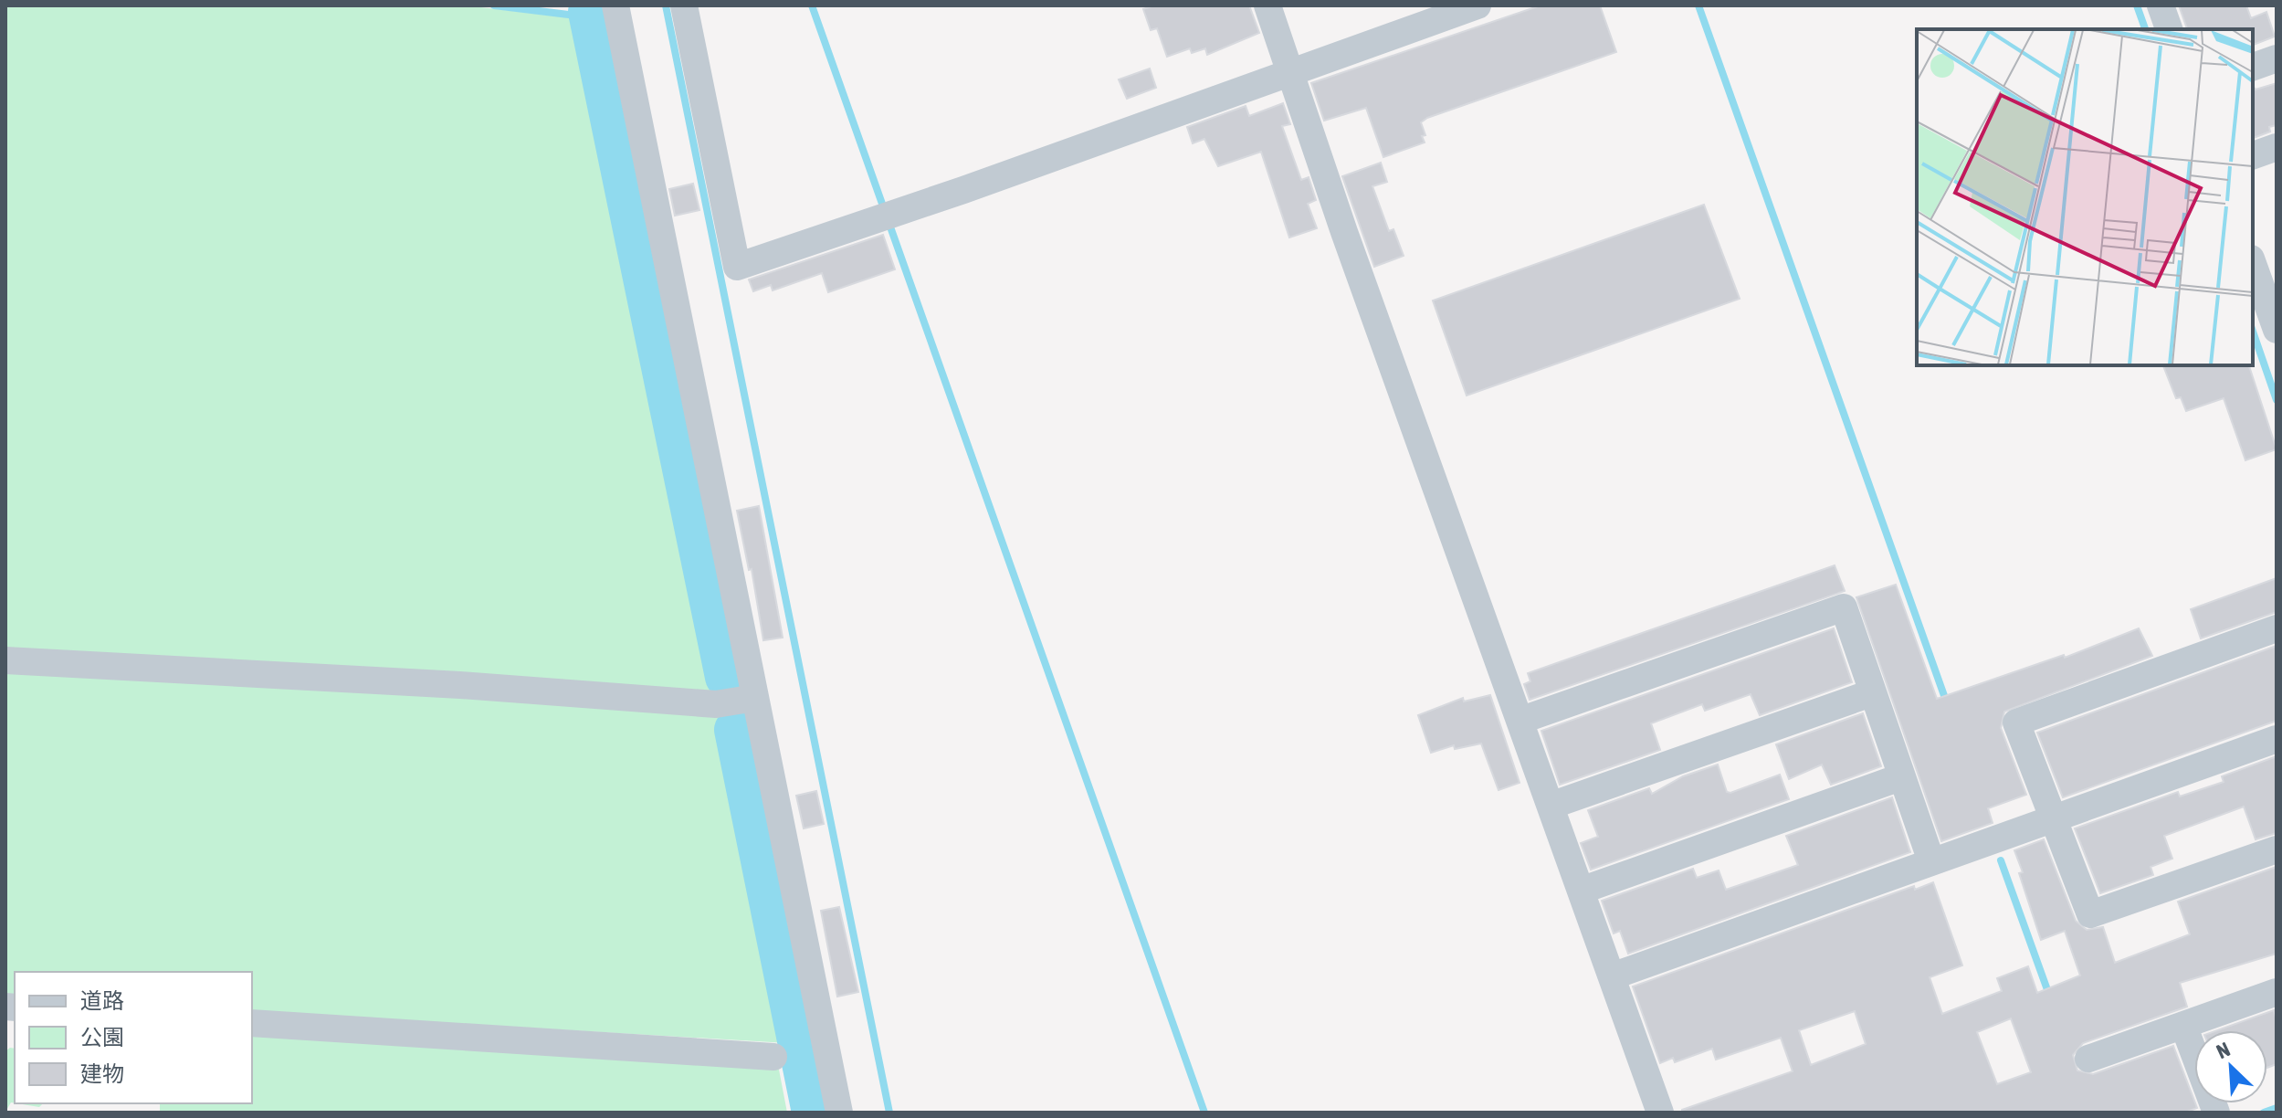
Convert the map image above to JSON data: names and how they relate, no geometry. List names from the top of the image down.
{
  "legend": ["道路", "公園", "建物"],
  "north": "top left"
}
